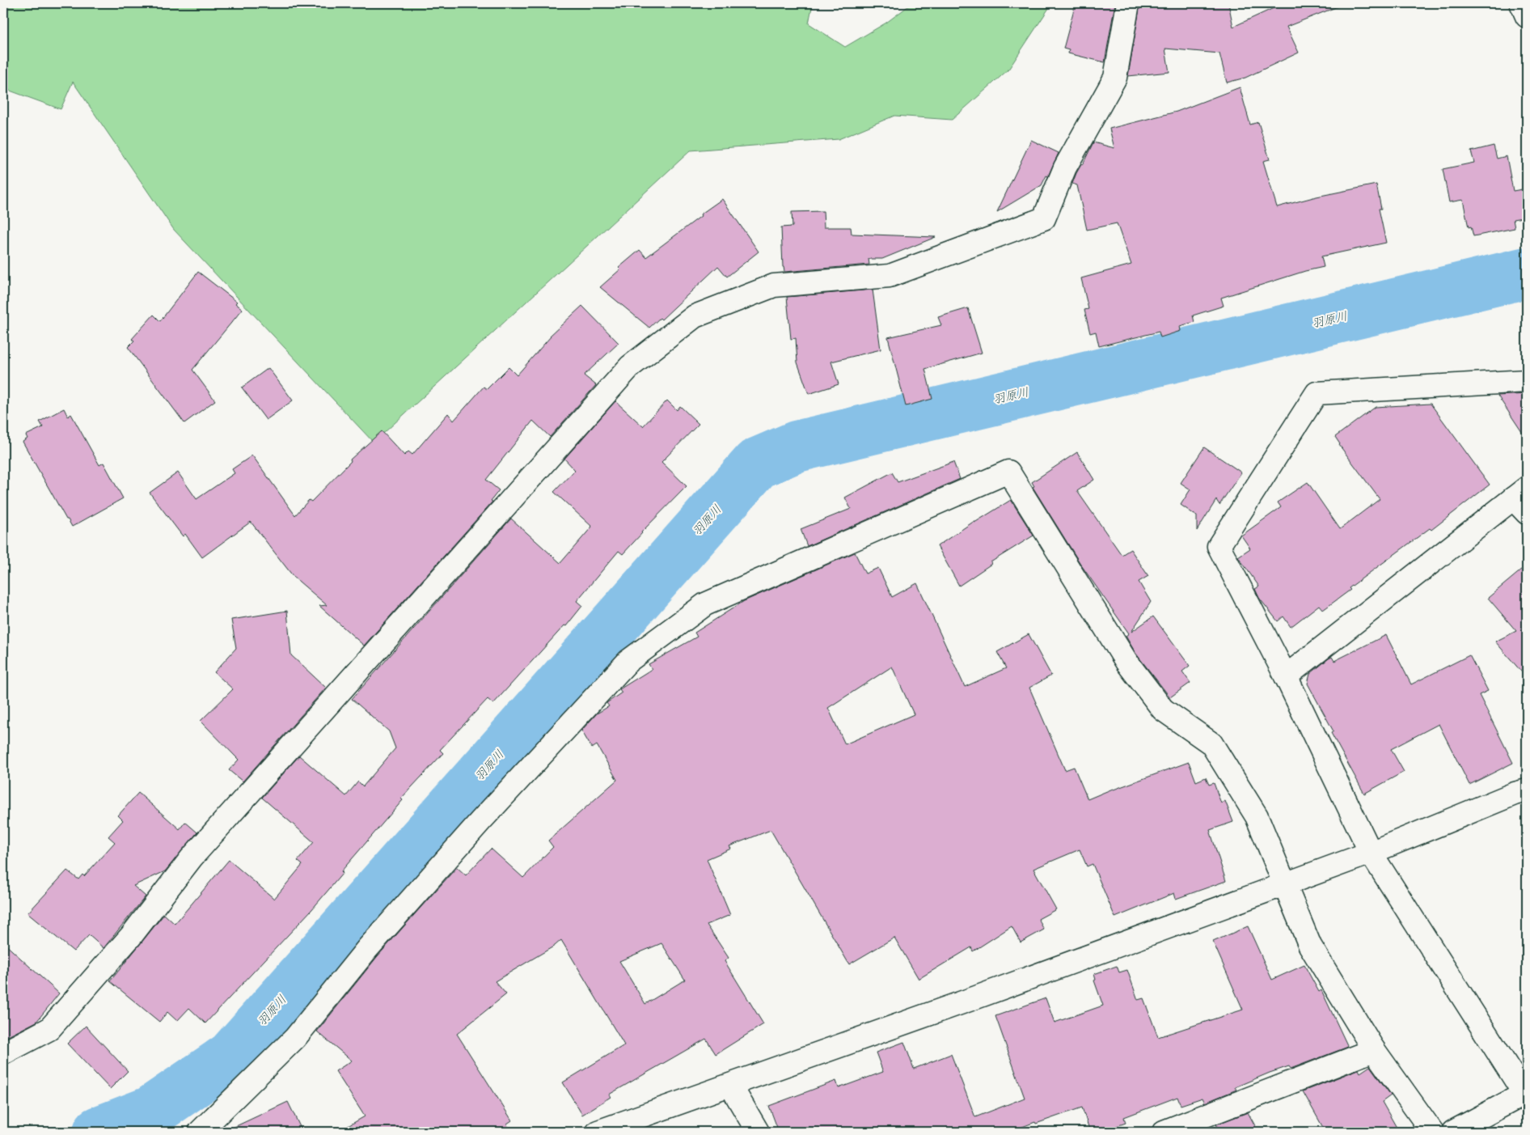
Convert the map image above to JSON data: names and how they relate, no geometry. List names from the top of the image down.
{
  "water": ["羽原川"]
}
